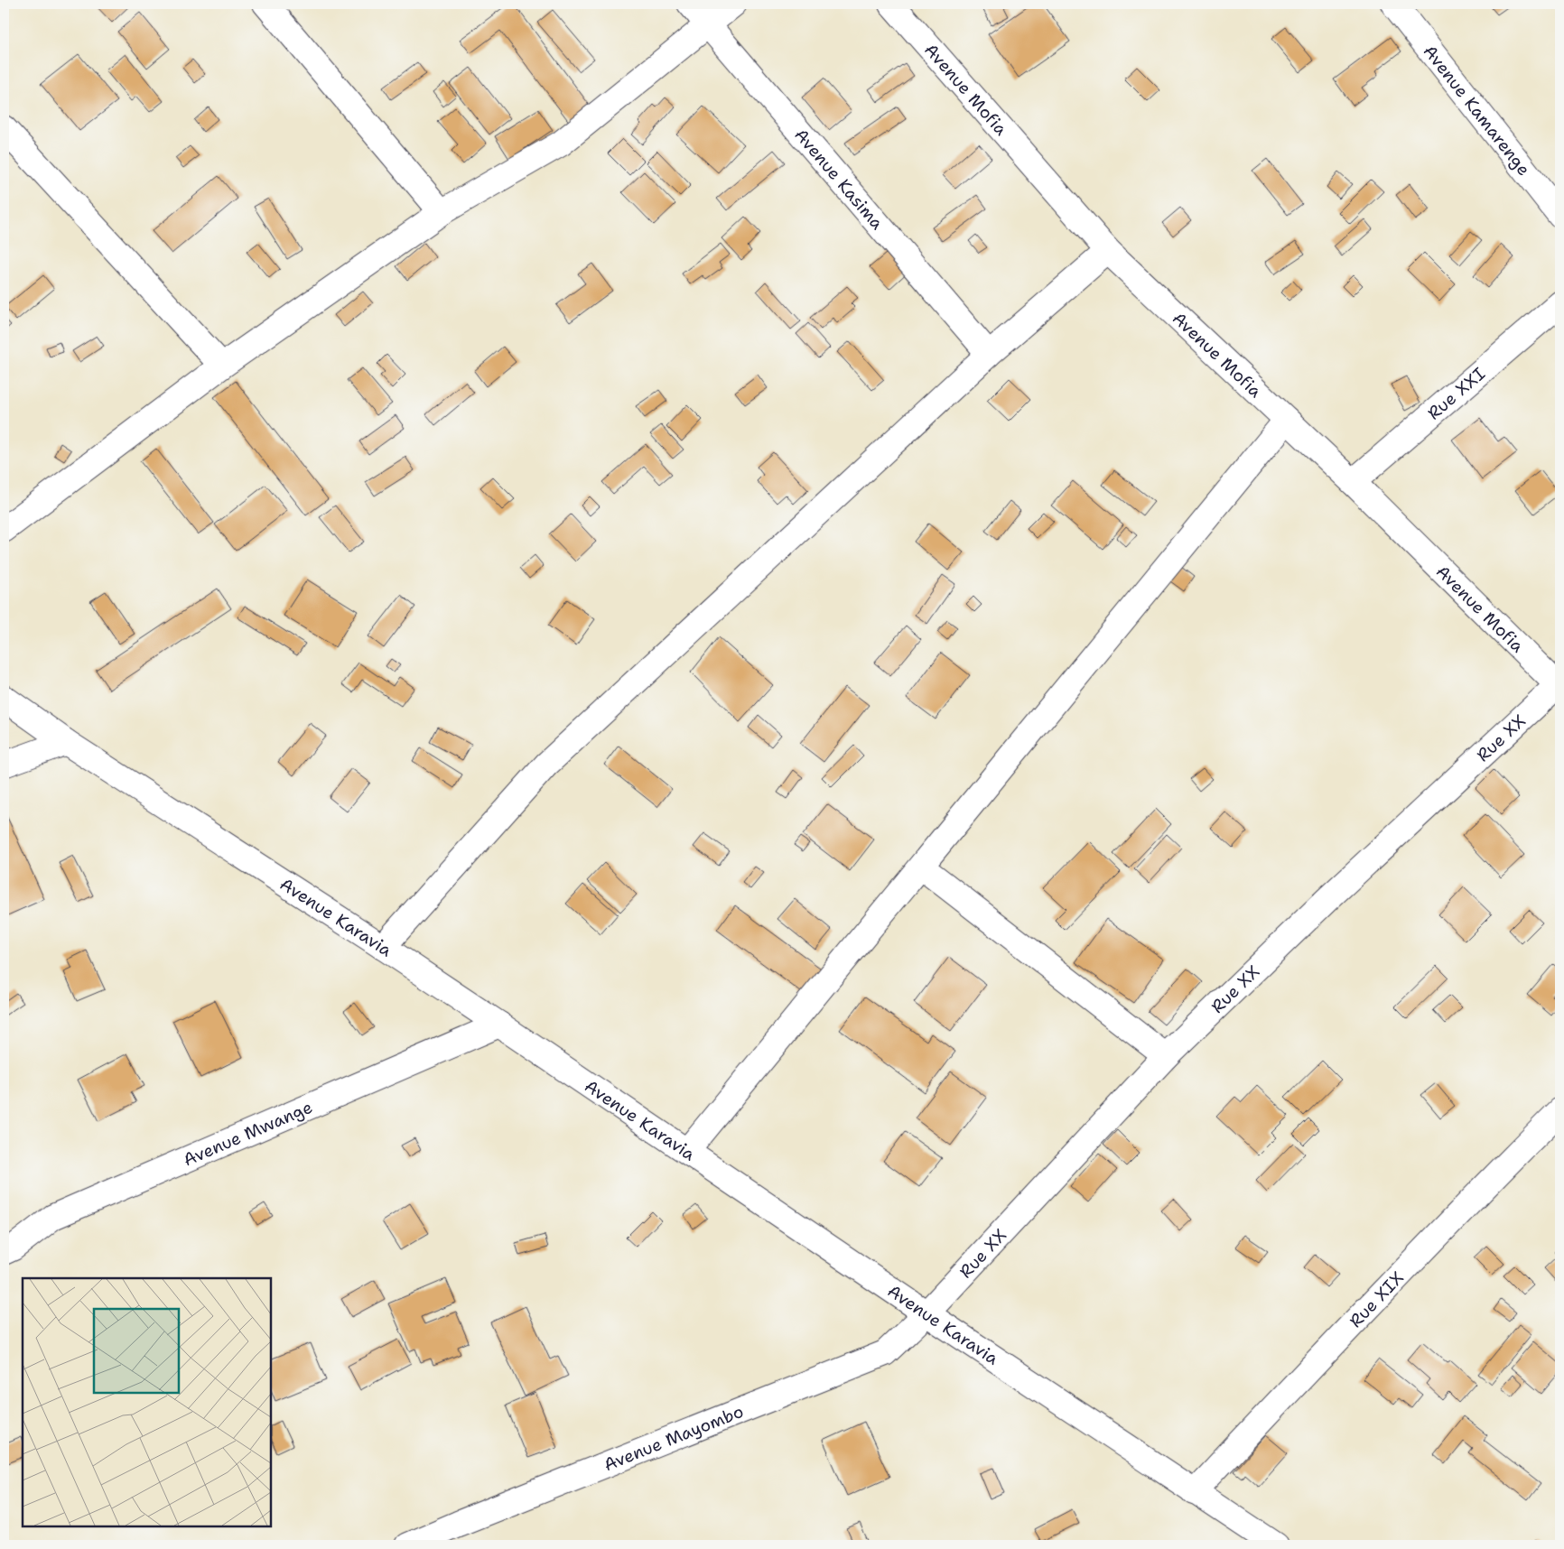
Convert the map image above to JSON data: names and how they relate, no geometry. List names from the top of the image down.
{
  "streets": {
    "street": [
      "Avenue Mofia",
      "Avenue Kamarenge",
      "Avenue Kasima",
      "Rue XXI",
      "Rue XX",
      "Avenue Karavia",
      "Avenue Mwange",
      "Rue XIX",
      "Avenue Mayombo"
    ]
  },
  "crossings": [
    ["Avenue Mofia", "Rue XXI"],
    ["Avenue Mofia", "Rue XX"],
    ["Rue XX", "Avenue Karavia"],
    ["Rue XX", "Avenue Mayombo"],
    ["Avenue Karavia", "Avenue Mwange"],
    ["Avenue Karavia", "Rue XIX"],
    ["Avenue Karavia", "Avenue Mayombo"]
  ]
}
